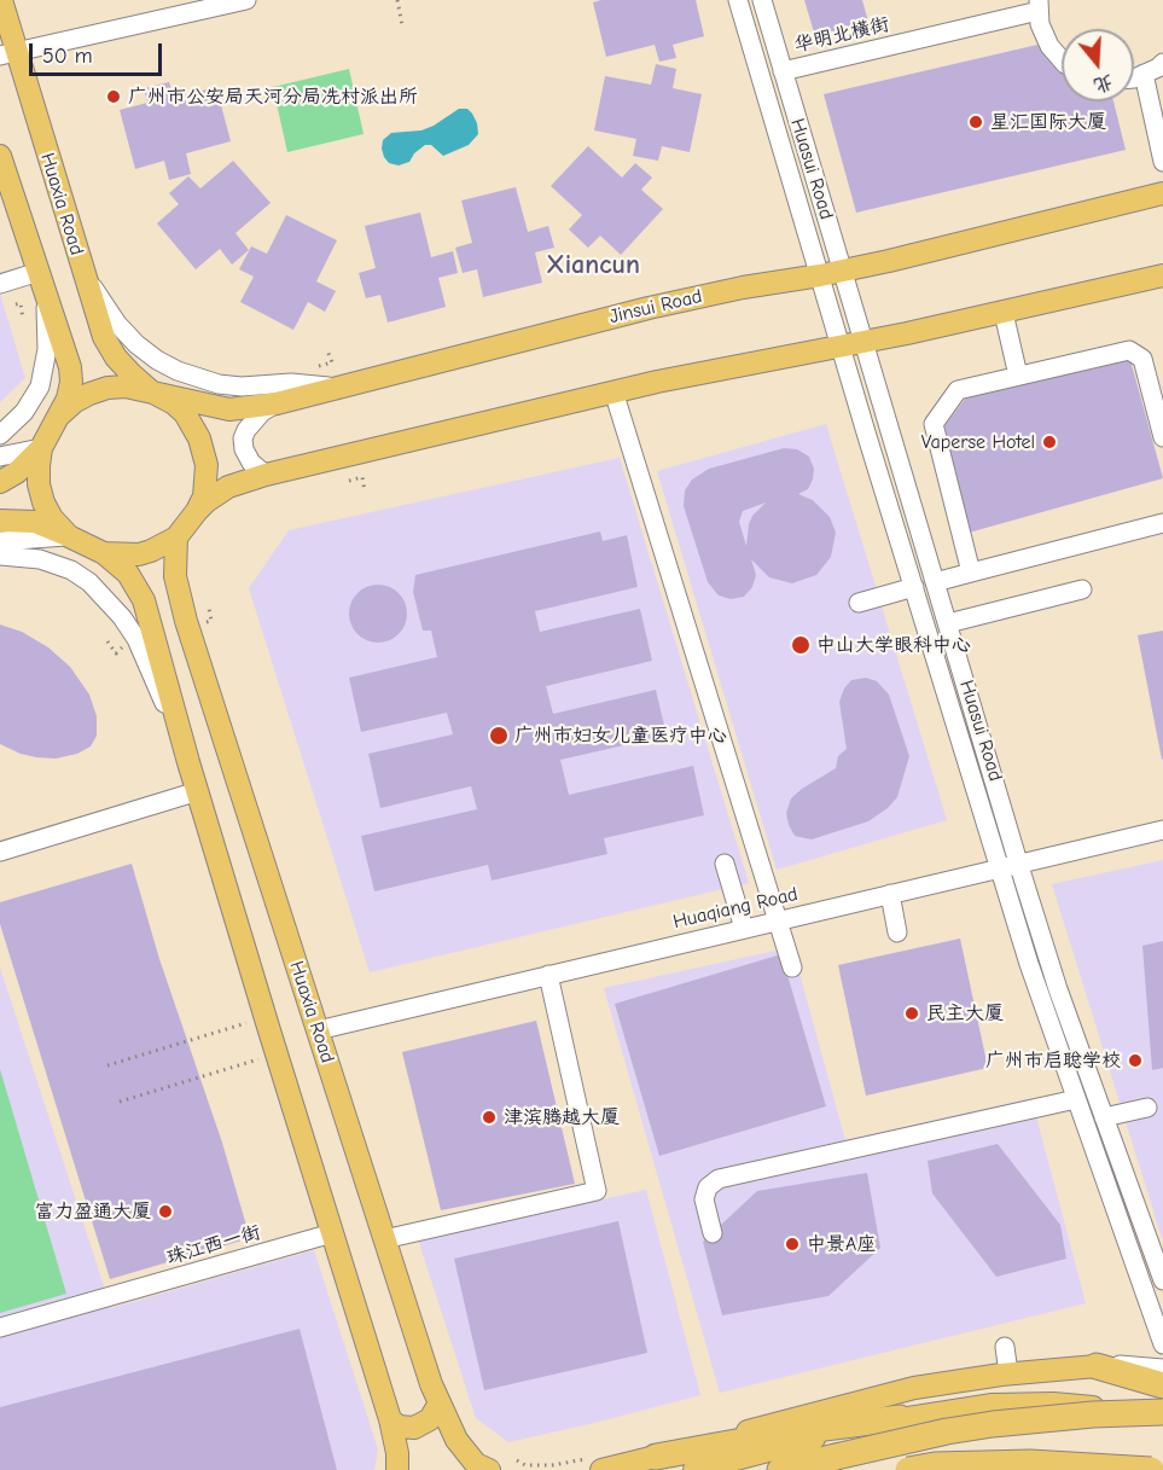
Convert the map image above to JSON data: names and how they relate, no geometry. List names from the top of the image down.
{
  "streets": {
    "main road": ["Huaxia Road", "Jinsui Road"],
    "street": [
      "华明北橫街",
      "Huasui Road",
      "Huaqiang Road",
      "珠江西一街"
    ]
  },
  "crossings": [
    ["华明北橫街", "Huasui Road"],
    ["Huasui Road", "Jinsui Road"],
    ["Huasui Road", "Huaqiang Road"],
    ["Huaxia Road", "Jinsui Road"],
    ["Huaxia Road", "Huaqiang Road"],
    ["Huaxia Road", "珠江西一街"]
  ],
  "districts": ["Xiancun"],
  "places": [
    "广州市公安局天河分局冼村派出所",
    "星汇国际大厦",
    "Vaperse Hotel",
    "中山大学眼科中心",
    "广州市妇女儿童医疗中心",
    "民主大厦",
    "广州市启聪学校",
    "津滨腾越大厦",
    "富力盈通大厦",
    "中景A座"
  ],
  "scale_bar": "50 m",
  "north": "bottom"
}
